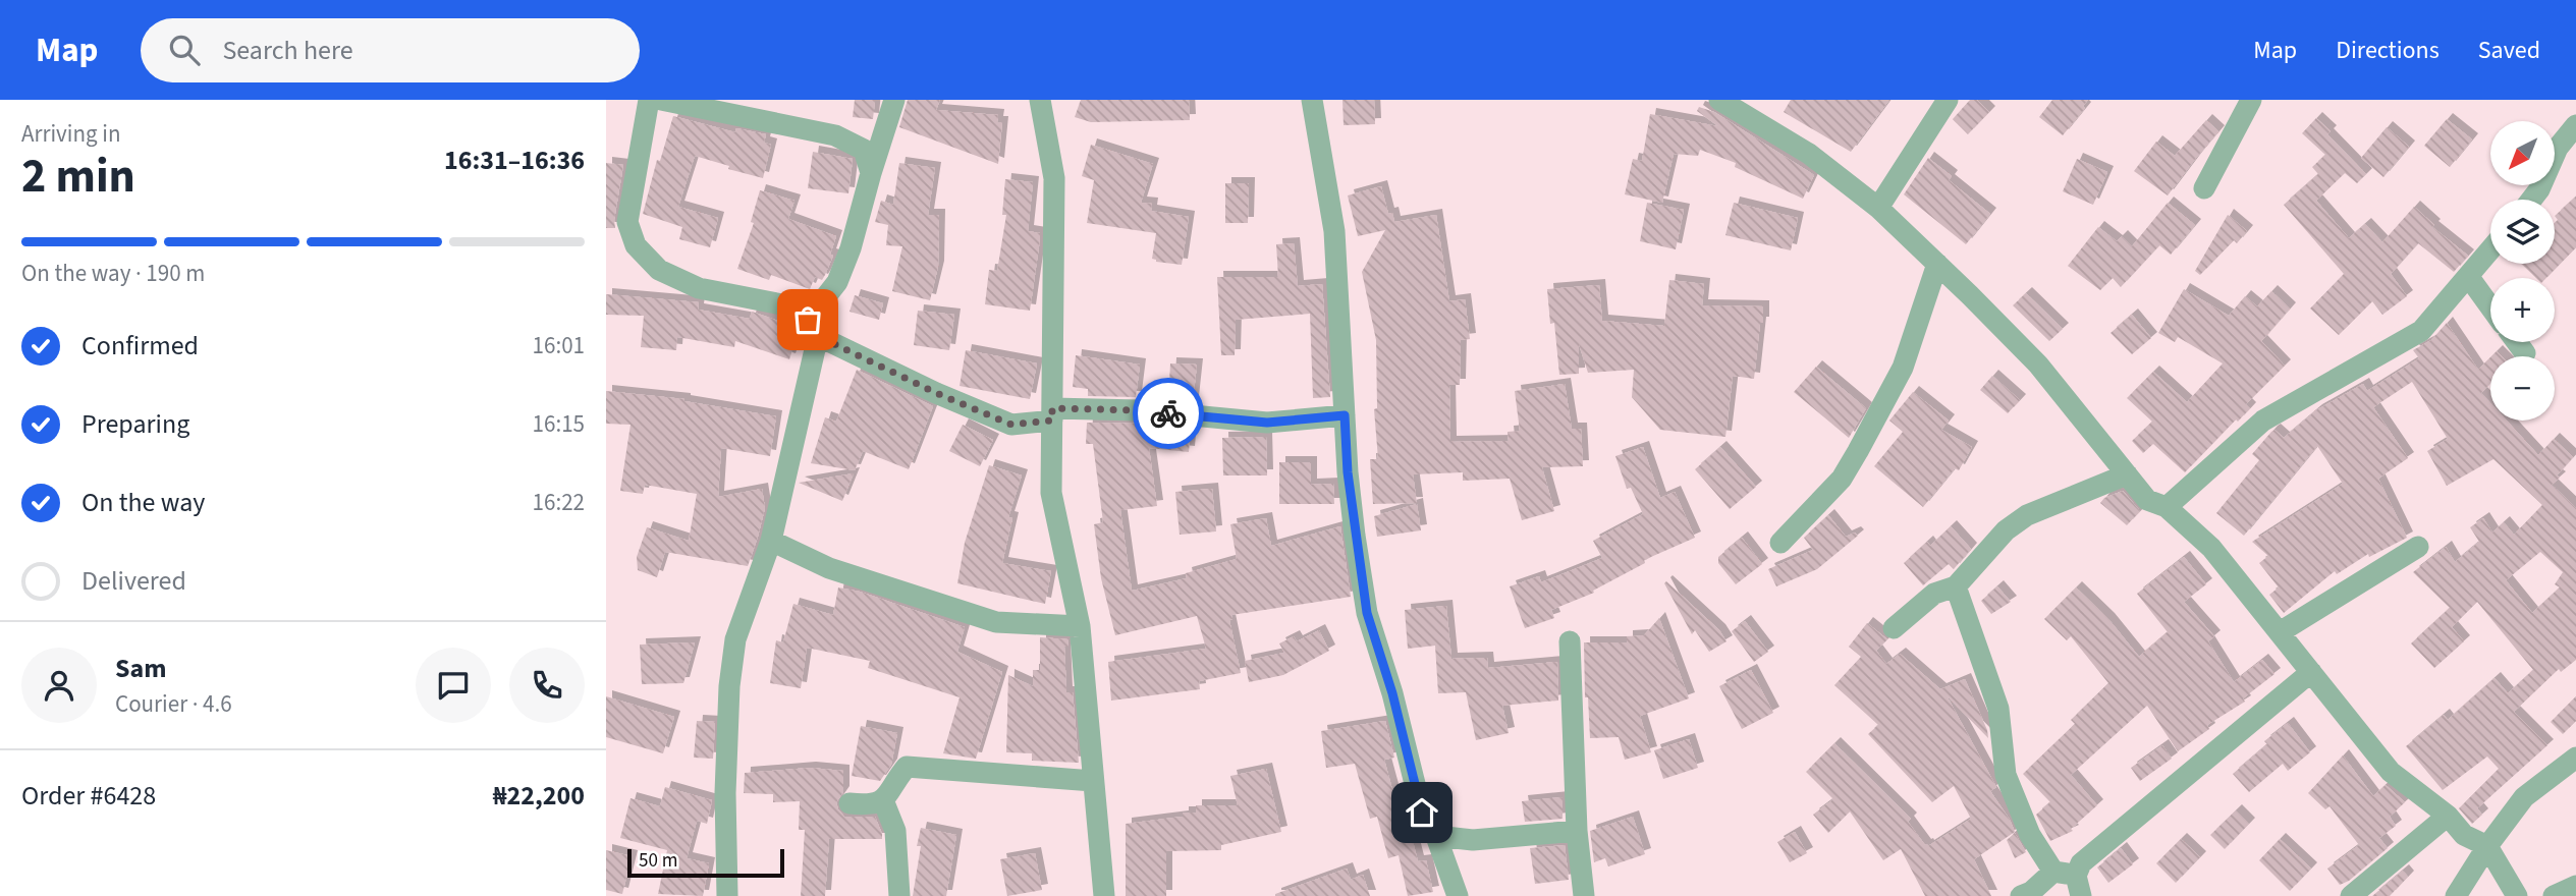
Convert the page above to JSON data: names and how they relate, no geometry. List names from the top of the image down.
{
  "scale_bar": "50 m",
  "north": "bottom left",
  "page": {
    "header": "Map",
    "search": "Search here",
    "nav": ["Map", "Directions", "Saved"],
    "heading": ["2 min", "Arriving in", "16:31–16:36"],
    "panel": [
      "Sam",
      "Courier · 4.6",
      "Order #6428",
      "₦22,200"
    ],
    "map_buttons": ["+", "−"],
    "bar": "On the way · 190 m",
    "list": [
      ["Confirmed", "16:01"],
      ["Preparing", "16:15"],
      ["On the way", "16:22"],
      "Delivered"
    ],
    "scale": "50 m"
  }
}
